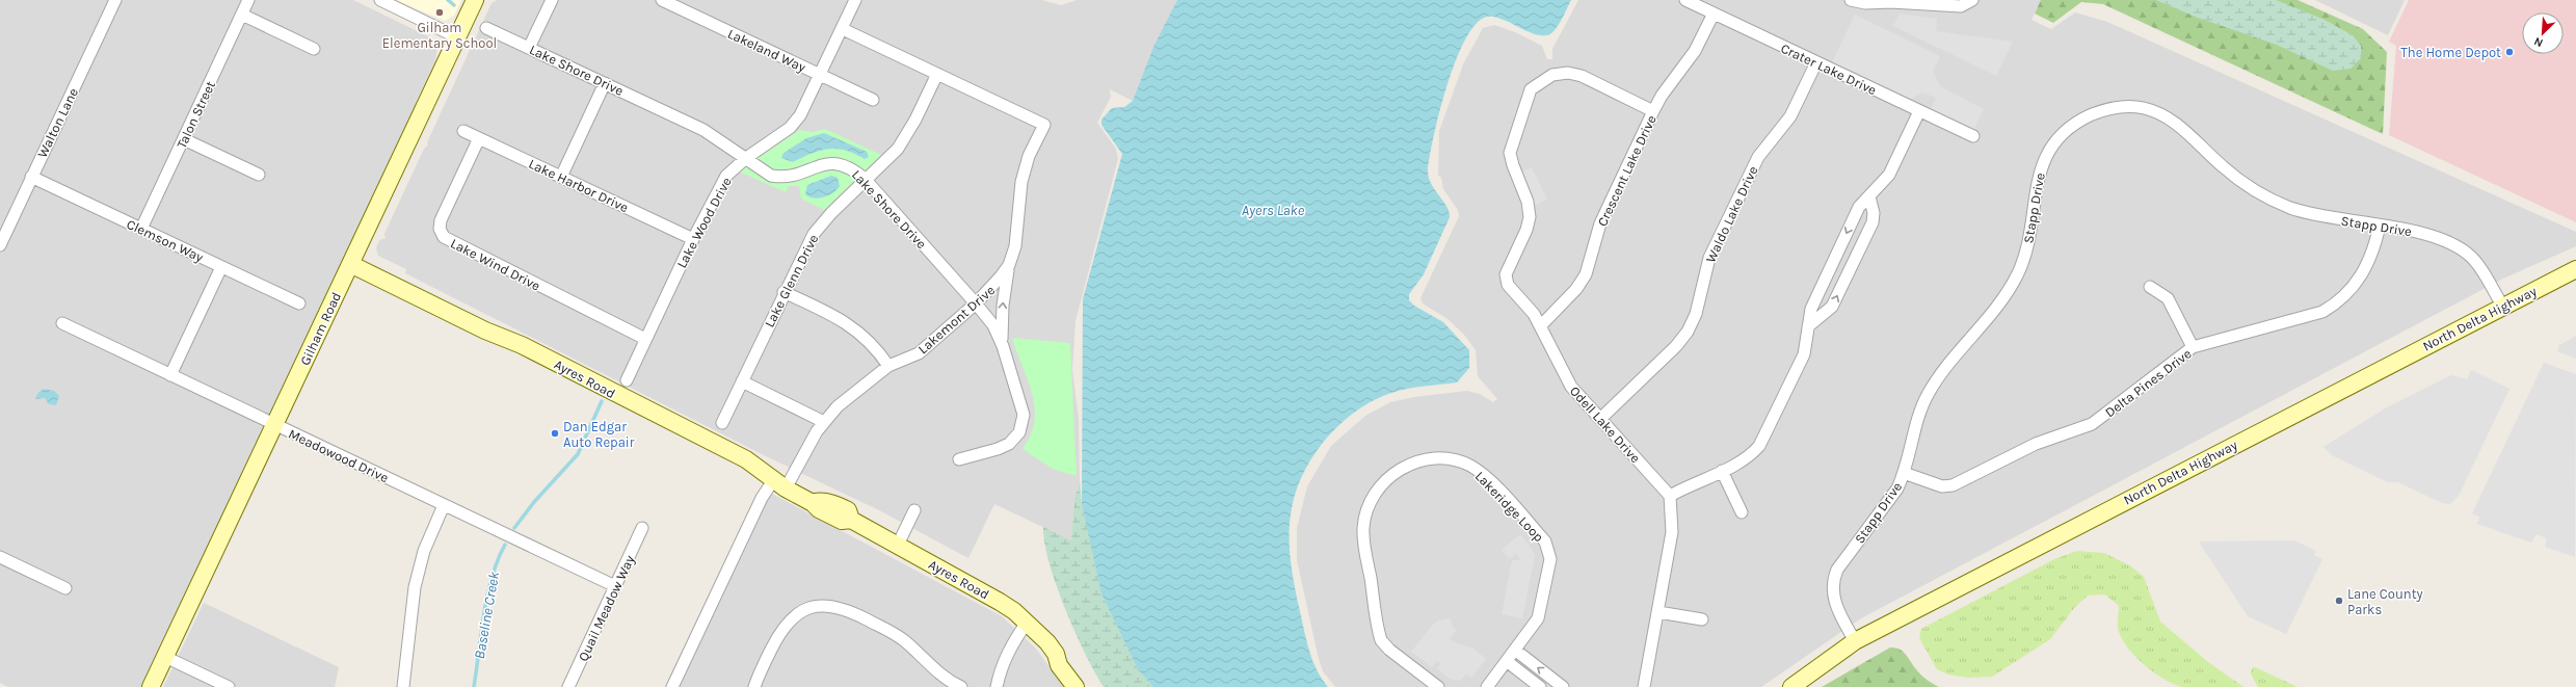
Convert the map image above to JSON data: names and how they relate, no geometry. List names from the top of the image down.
{
  "streets": {
    "street": [
      "Lakeland Way",
      "Crater Lake Drive",
      "Lake Shore Drive",
      "Talon Street",
      "Walton Lane",
      "Crescent Lake Drive",
      "Lake Harbor Drive",
      "Stapp Drive",
      "Waldo Lake Drive",
      "Lake Wood Drive",
      "Clemson Way",
      "Lake Wind Drive",
      "Lake Glenn Drive",
      "North Delta Highway",
      "Lakemont Drive",
      "Gilham Road",
      "Ayres Road",
      "Delta Pines Drive",
      "Odell Lake Drive",
      "Meadowood Drive",
      "Lakeridge Loop",
      "Quail Meadow Way"
    ]
  },
  "crossings": [
    ["Lakeland Way", "Lake Wood Drive"],
    ["Crater Lake Drive", "Crescent Lake Drive"],
    ["Crater Lake Drive", "Waldo Lake Drive"],
    ["Lake Shore Drive", "Lake Wood Drive"],
    ["Lake Shore Drive", "Lake Glenn Drive"],
    ["Lake Shore Drive", "Lakemont Drive"],
    ["Talon Street", "Clemson Way"],
    ["Walton Lane", "Clemson Way"],
    ["Crescent Lake Drive", "Odell Lake Drive"],
    ["Lake Harbor Drive", "Lake Wood Drive"],
    ["Lake Harbor Drive", "Lake Wind Drive"],
    ["Stapp Drive", "North Delta Highway"],
    ["Stapp Drive", "Delta Pines Drive"],
    ["Waldo Lake Drive", "Odell Lake Drive"],
    ["Lake Wood Drive", "Lake Wind Drive"],
    ["Lake Wood Drive", "Lakemont Drive"],
    ["Lake Glenn Drive", "Lakemont Drive"],
    ["Lakemont Drive", "Ayres Road"],
    ["Gilham Road", "Ayres Road"],
    ["Gilham Road", "Meadowood Drive"],
    ["Meadowood Drive", "Quail Meadow Way"]
  ],
  "water": ["Ayers Lake", "Baseline Creek"],
  "places": [
    "Gilham Elementary School",
    "The Home Depot",
    "Dan Edgar Auto Repair",
    "Lane County Parks"
  ],
  "north": "bottom left"
}
